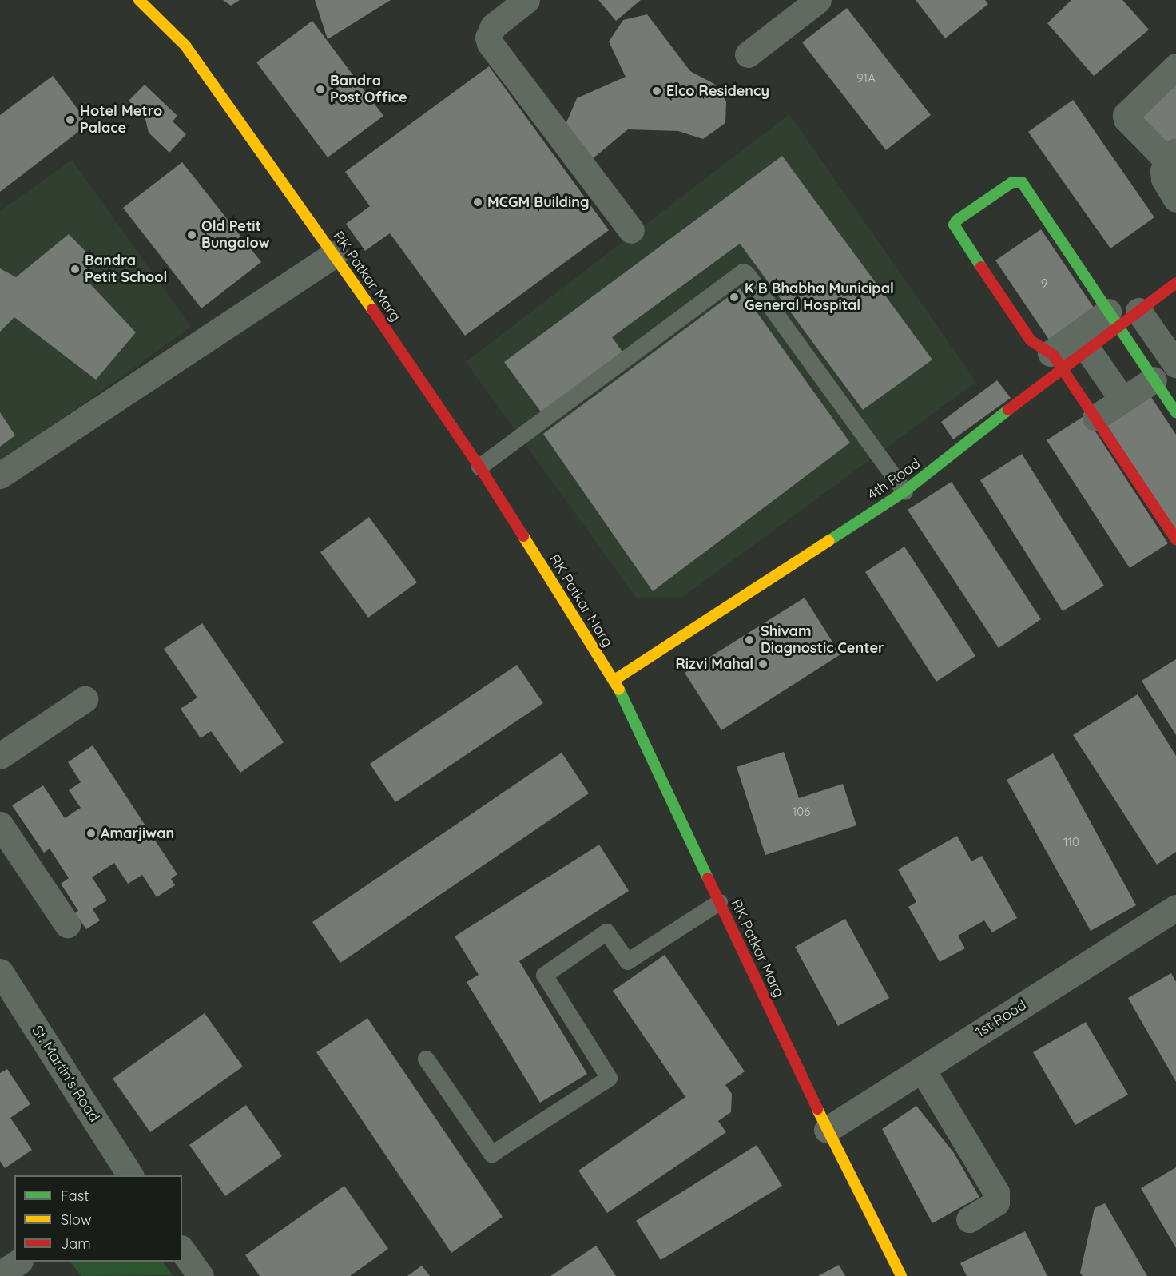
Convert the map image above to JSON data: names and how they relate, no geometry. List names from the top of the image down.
{
  "streets": {
    "street": [
      "RK Patkar Marg",
      "4th Road",
      "1st Road",
      "St. Martin's Road"
    ]
  },
  "crossings": [
    ["RK Patkar Marg", "4th Road"],
    ["RK Patkar Marg", "1st Road"]
  ],
  "places": [
    "Bandra Post Office",
    "Elco Residency",
    "Hotel Metro Palace",
    "MCGM Building",
    "Old Petit Bungalow",
    "Bandra Petit School",
    "K B Bhabha Municipal General Hospital",
    "Shivam Diagnostic Center",
    "Rizvi Mahal",
    "Amarjiwan"
  ],
  "house_numbers": [
    "91A",
    "9",
    "106",
    "110"
  ],
  "legend": ["Fast", "Slow", "Jam"]
}
